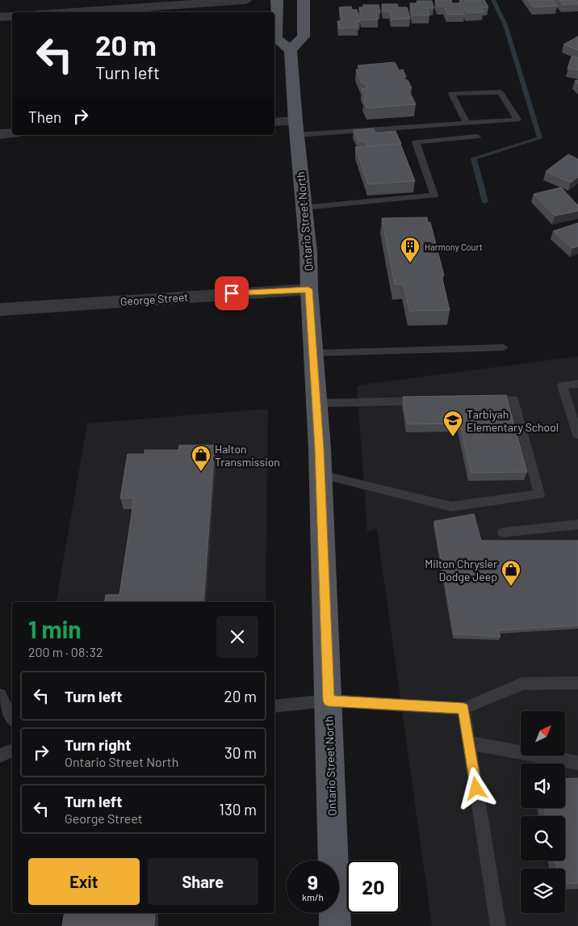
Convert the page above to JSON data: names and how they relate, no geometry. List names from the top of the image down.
{
  "streets": {
    "main road": ["Ontario Street North"],
    "street": ["George Street"]
  },
  "crossings": [
    ["Ontario Street North", "George Street"]
  ],
  "places": {
    "building": ["Harmony Court"],
    "school or university": ["Tarbiyah Elementary School"],
    "shop": ["Halton Transmission", "Milton Chrysler Dodge Jeep"]
  },
  "north": "top right",
  "page": {
    "turn": ["20 m", "Turn left"],
    "then": "Then",
    "heading": ["1 min", "200 m · 08:32"],
    "list": [
      {
        "name": "Turn left",
        "value": "20 m"
      },
      {
        "name": "Turn right",
        "note": "Ontario Street North",
        "value": "30 m"
      },
      {
        "name": "Turn left",
        "note": "George Street",
        "value": "130 m"
      }
    ],
    "buttons": ["Exit", "Share"],
    "speed": "9 km/h",
    "limit": "20"
  }
}
